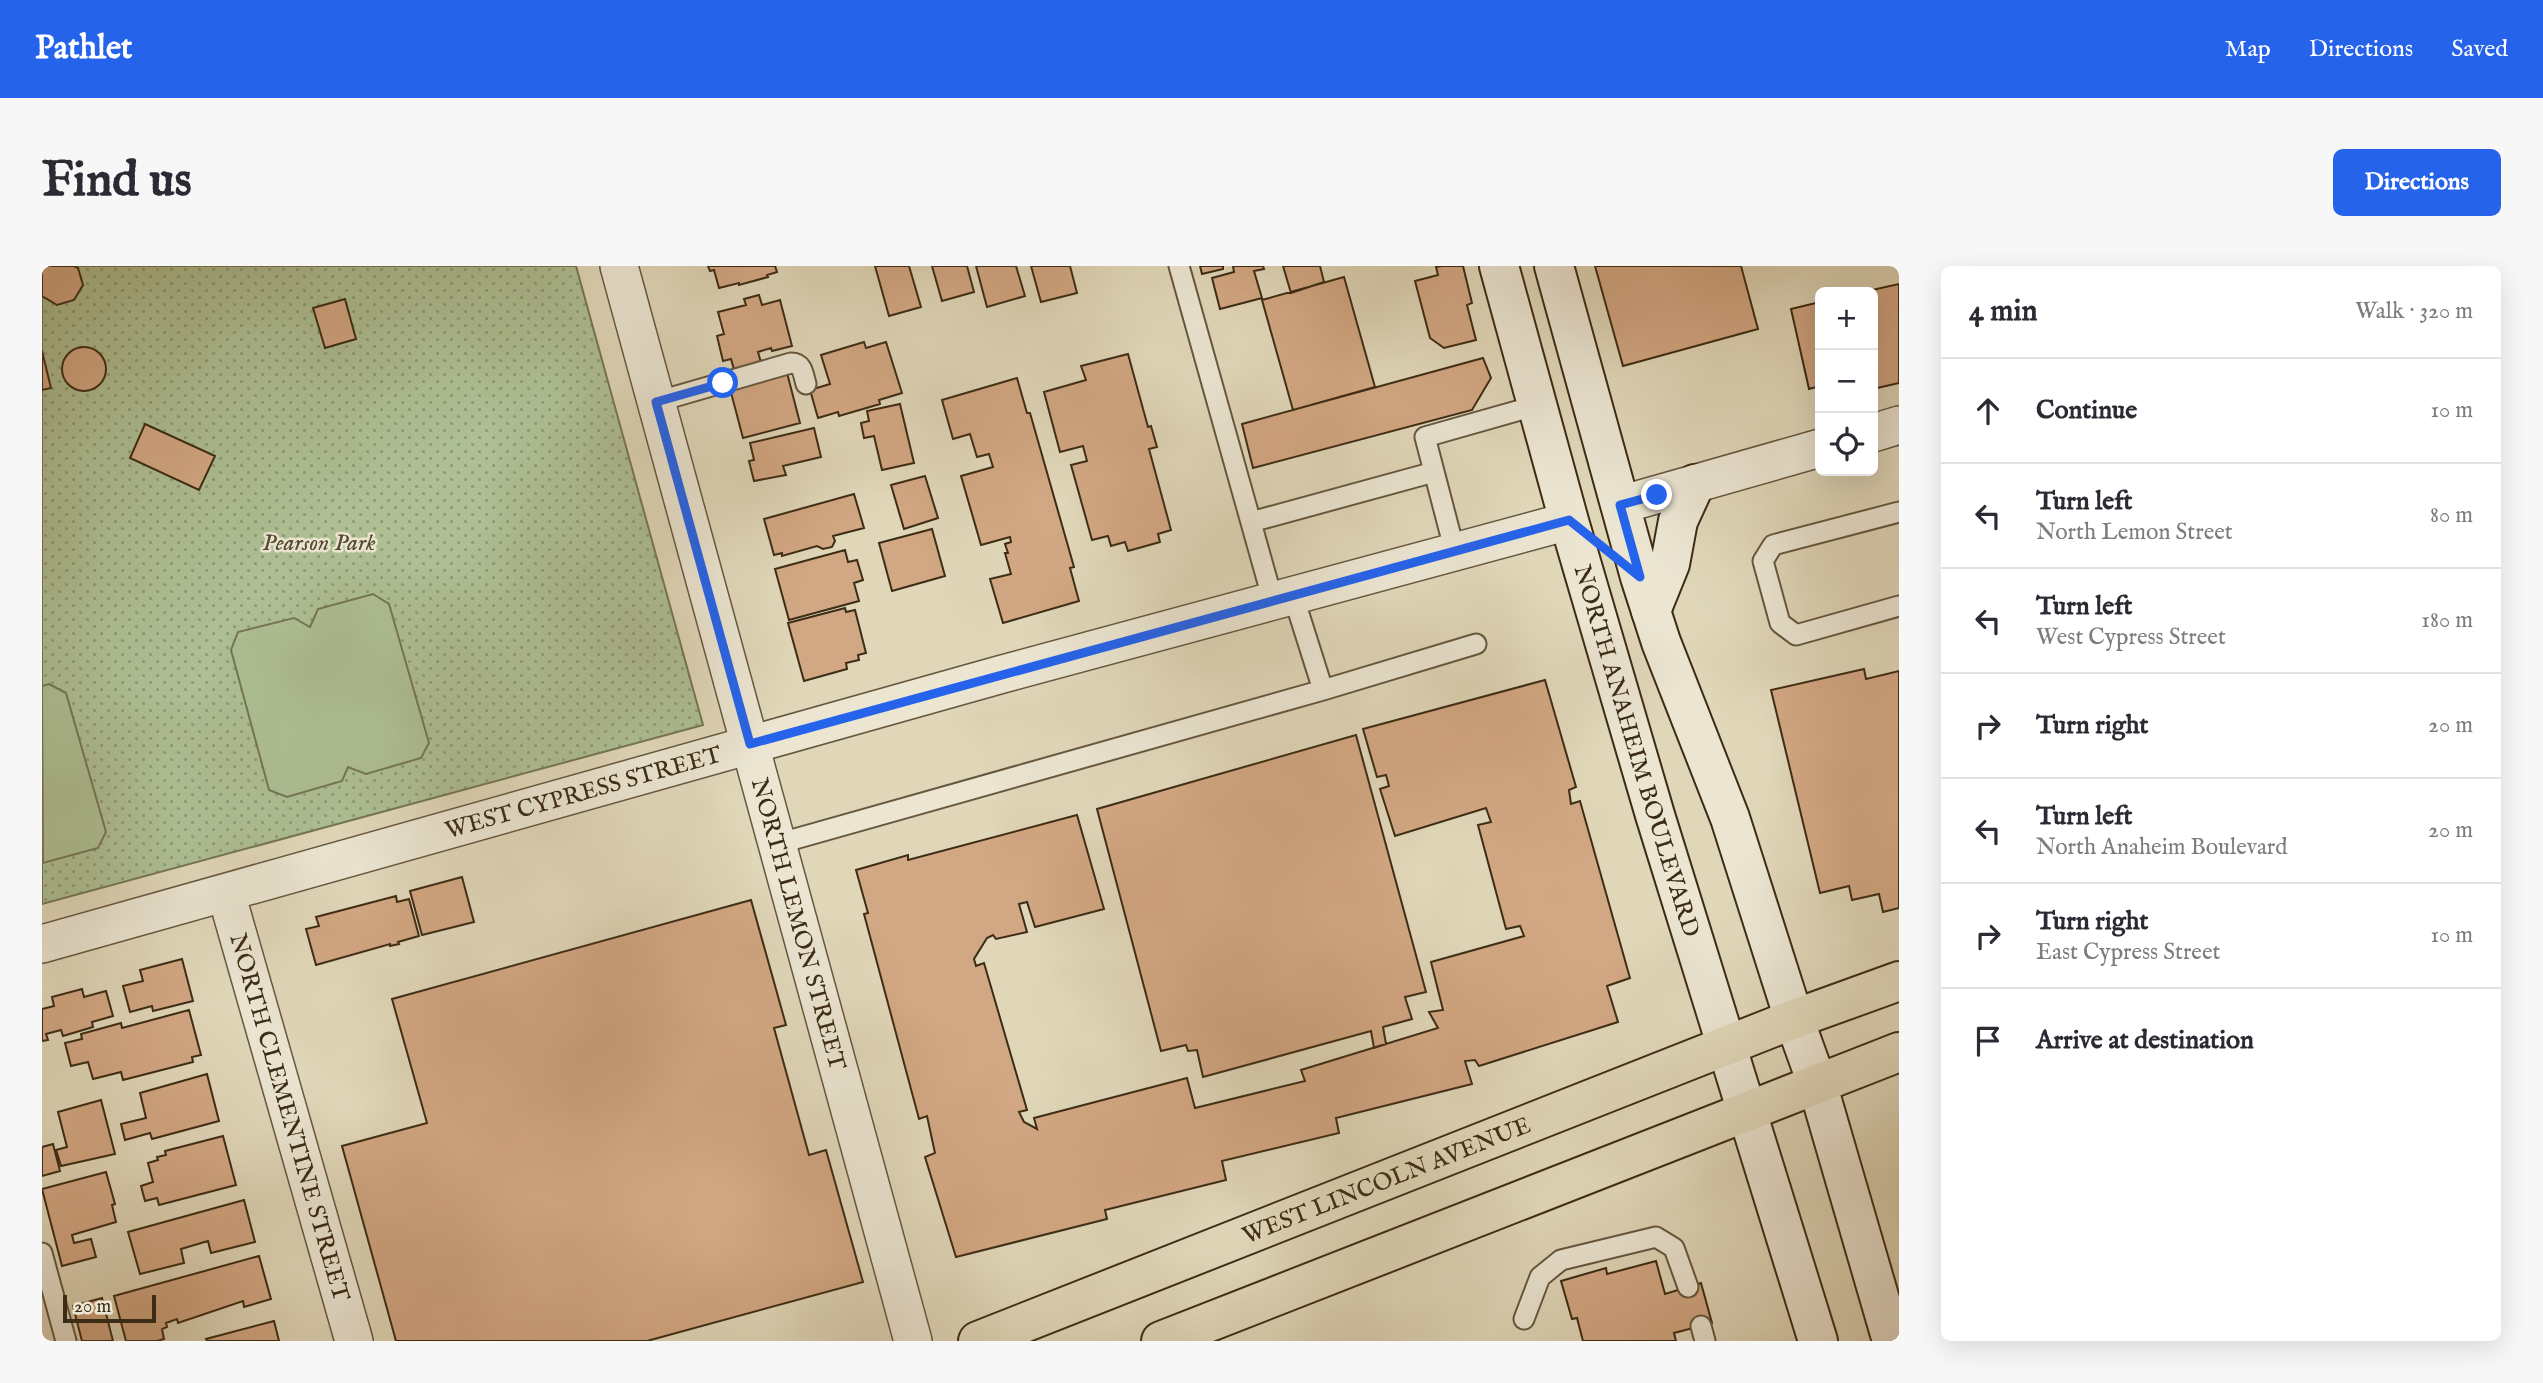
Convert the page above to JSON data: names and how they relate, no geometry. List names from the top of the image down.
{
  "streets": {
    "main road": ["NORTH ANAHEIM BOULEVARD", "WEST LINCOLN AVENUE"],
    "street": ["WEST CYPRESS STREET", "NORTH LEMON STREET", "NORTH CLEMENTINE STREET"]
  },
  "crossings": [
    ["NORTH ANAHEIM BOULEVARD", "WEST CYPRESS STREET"],
    ["NORTH ANAHEIM BOULEVARD", "WEST LINCOLN AVENUE"],
    ["WEST CYPRESS STREET", "NORTH LEMON STREET"],
    ["WEST CYPRESS STREET", "NORTH CLEMENTINE STREET"]
  ],
  "parks": ["Pearson Park"],
  "scale_bar": "20 m",
  "page": {
    "header": "Pathlet",
    "nav": ["Map", "Directions", "Saved"],
    "buttons": "Directions",
    "title": "Find us",
    "heading": ["4 min", "Walk · 320 m"],
    "map_buttons": ["+", "−"],
    "list": [
      ["Continue", "10 m"],
      ["Turn left", "North Lemon Street", "80 m"],
      ["Turn left", "West Cypress Street", "180 m"],
      ["Turn right", "20 m"],
      ["Turn left", "North Anaheim Boulevard", "20 m"],
      ["Turn right", "East Cypress Street", "10 m"],
      "Arrive at destination"
    ],
    "scale": "20 m"
  }
}
